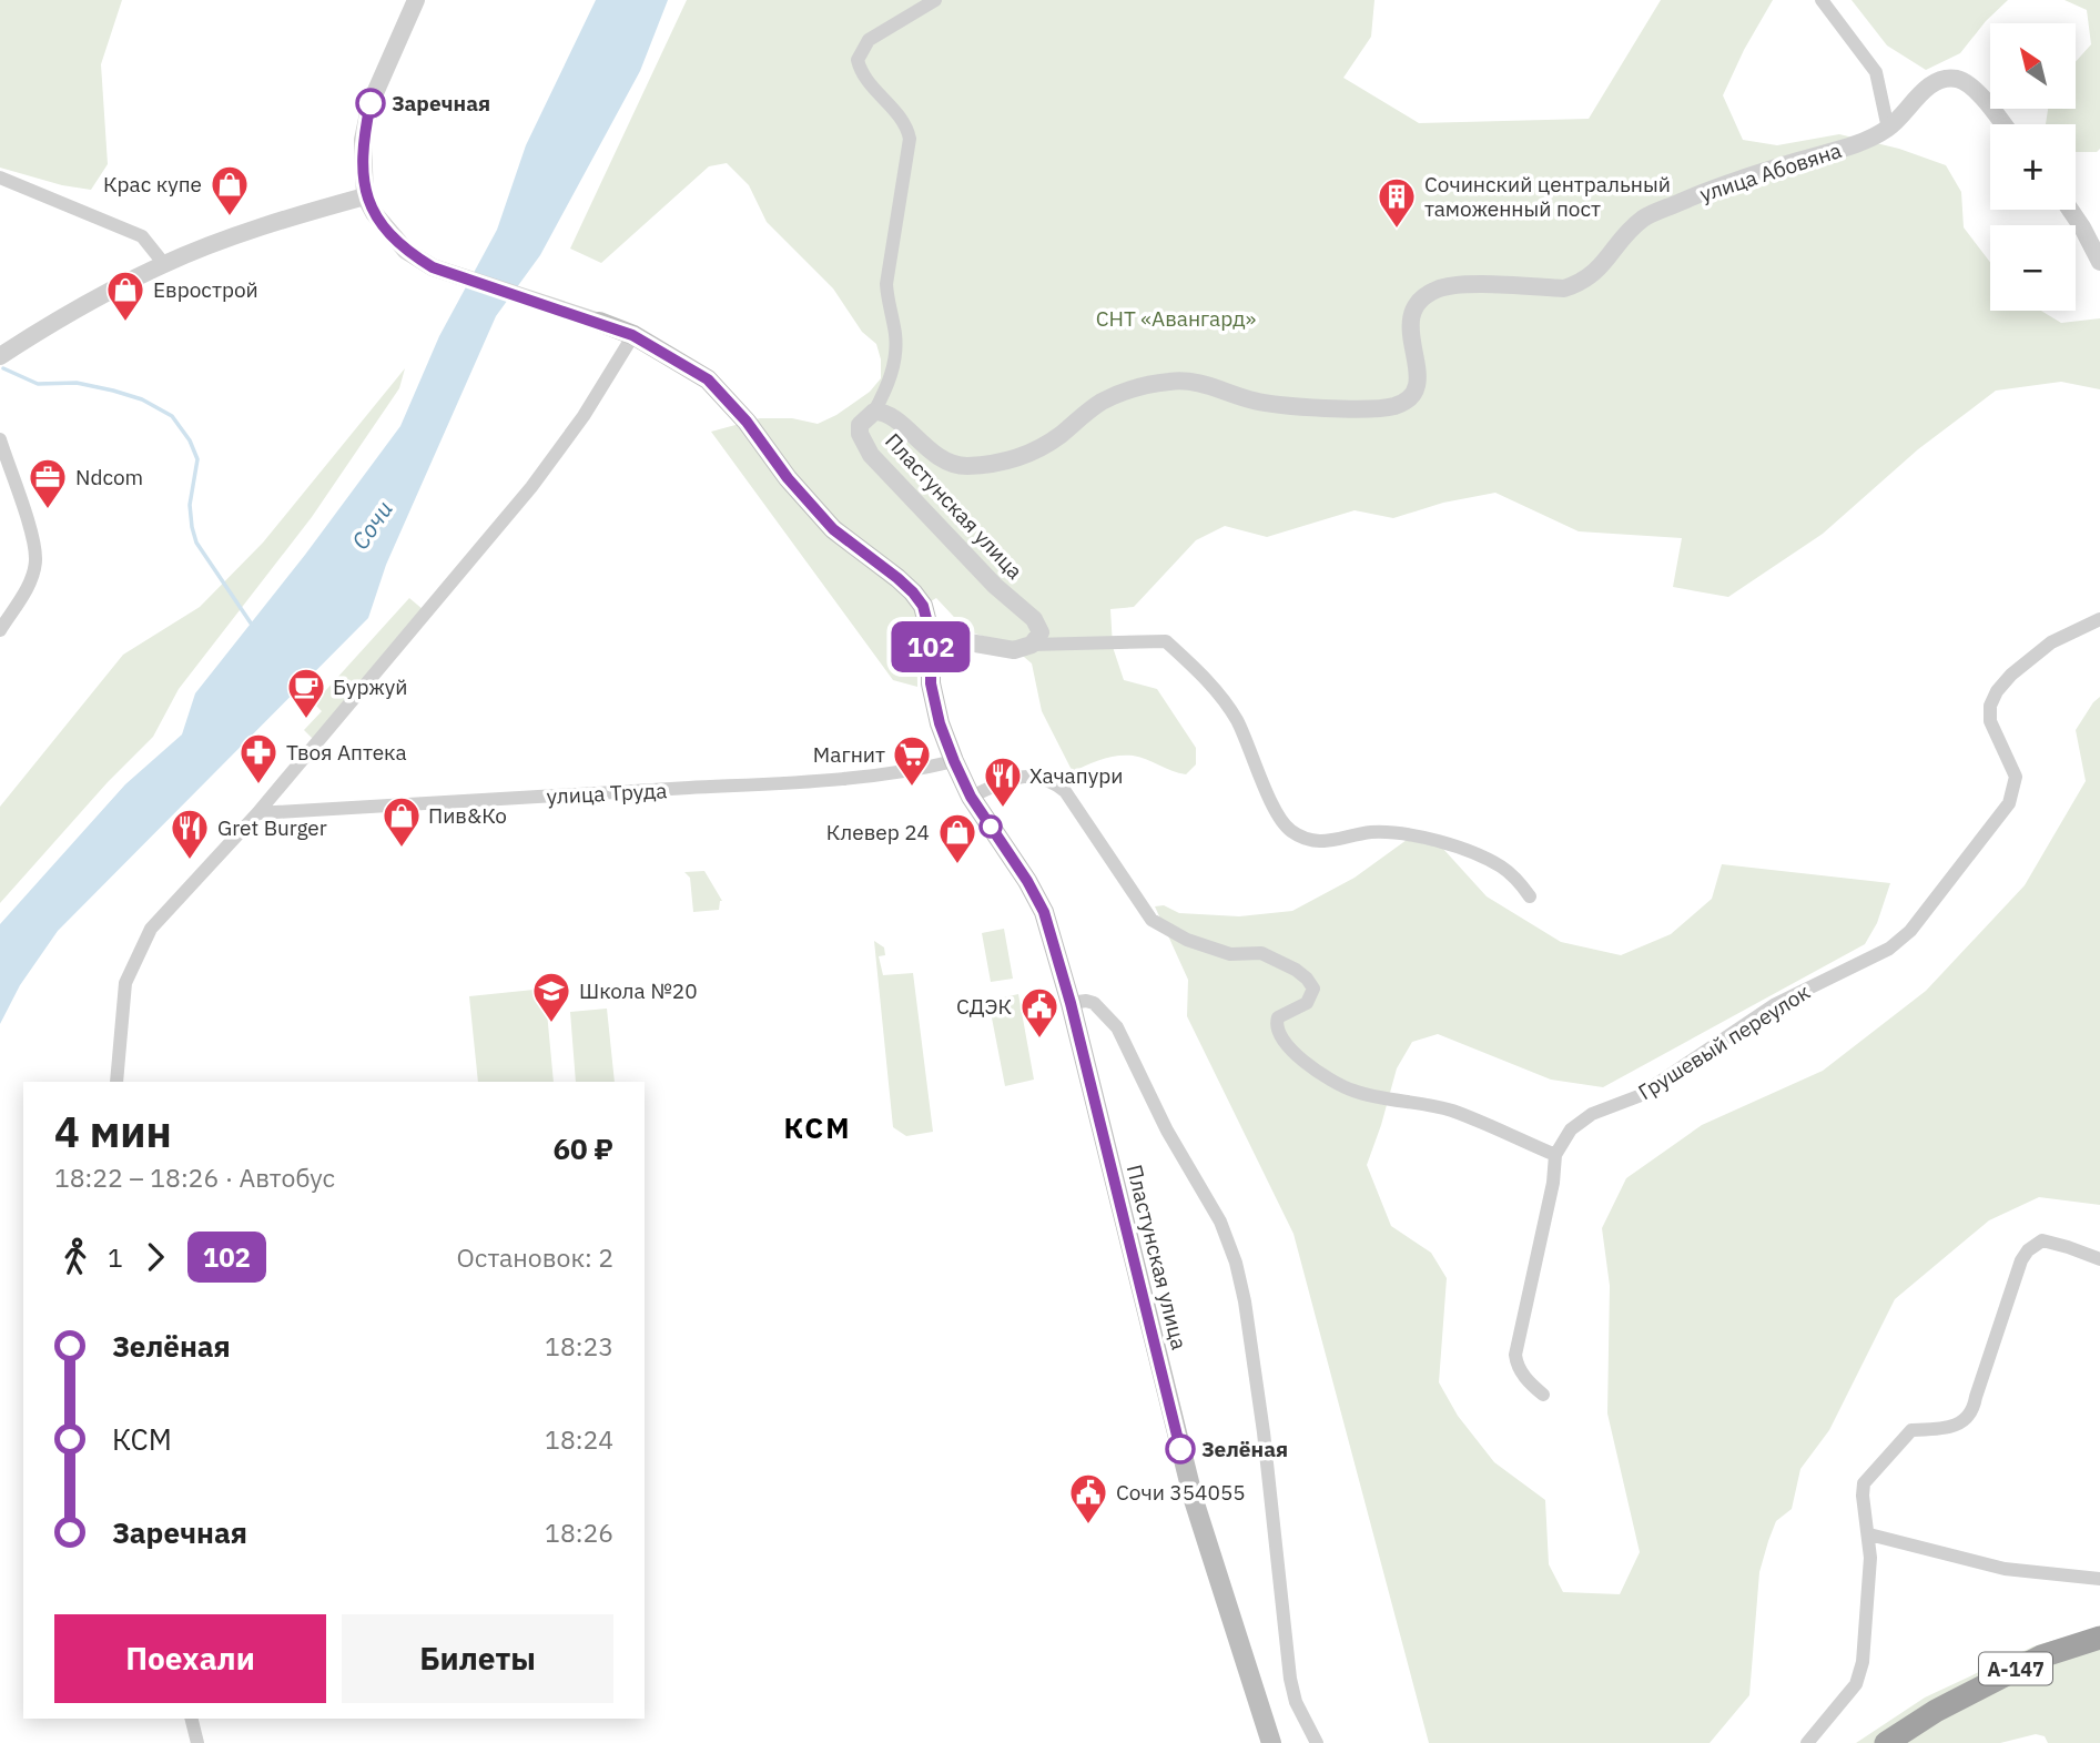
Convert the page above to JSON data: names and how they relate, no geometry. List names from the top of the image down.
{
  "streets": {
    "highway": ["А-147"],
    "main road": ["Пластунская улица"],
    "street": ["улица Абовяна", "улица Труда", "Грушевый переулок"]
  },
  "crossings": [
    ["улица Абовяна", "Пластунская улица"],
    ["Пластунская улица", "улица Труда"]
  ],
  "districts": ["КСМ"],
  "water": ["Сочи"],
  "parks": ["СНТ «Авангард»"],
  "places": {
    "other": ["Заречная", "Зелёная"],
    "shop": [
      "Крас купе",
      "Еврострой",
      "Пив&Ко",
      "Клевер 24"
    ],
    "building": ["Сочинский центральный таможенный пост"],
    "office": ["Ndcom"],
    "cafe": ["Буржуй"],
    "pharmacy": ["Твоя Аптека"],
    "supermarket": ["Магнит"],
    "restaurant": ["Хачапури", "Gret Burger"],
    "school or university": ["Школа №20"],
    "public building": ["СДЭК", "Сочи 354055"]
  },
  "lines": ["bus line 102"],
  "north": "top left",
  "page": {
    "on_map": "102",
    "map_buttons": ["+", "−"],
    "heading": ["4 мин", "18:22 – 18:26 · Автобус", "60 ₽"],
    "legs": ["1", "102", "Остановок: 2"],
    "list": [
      {
        "name": "Зелёная",
        "value": "18:23"
      },
      {
        "name": "КСМ",
        "value": "18:24"
      },
      {
        "name": "Заречная",
        "value": "18:26"
      }
    ],
    "buttons": ["Поехали", "Билеты"]
  }
}
